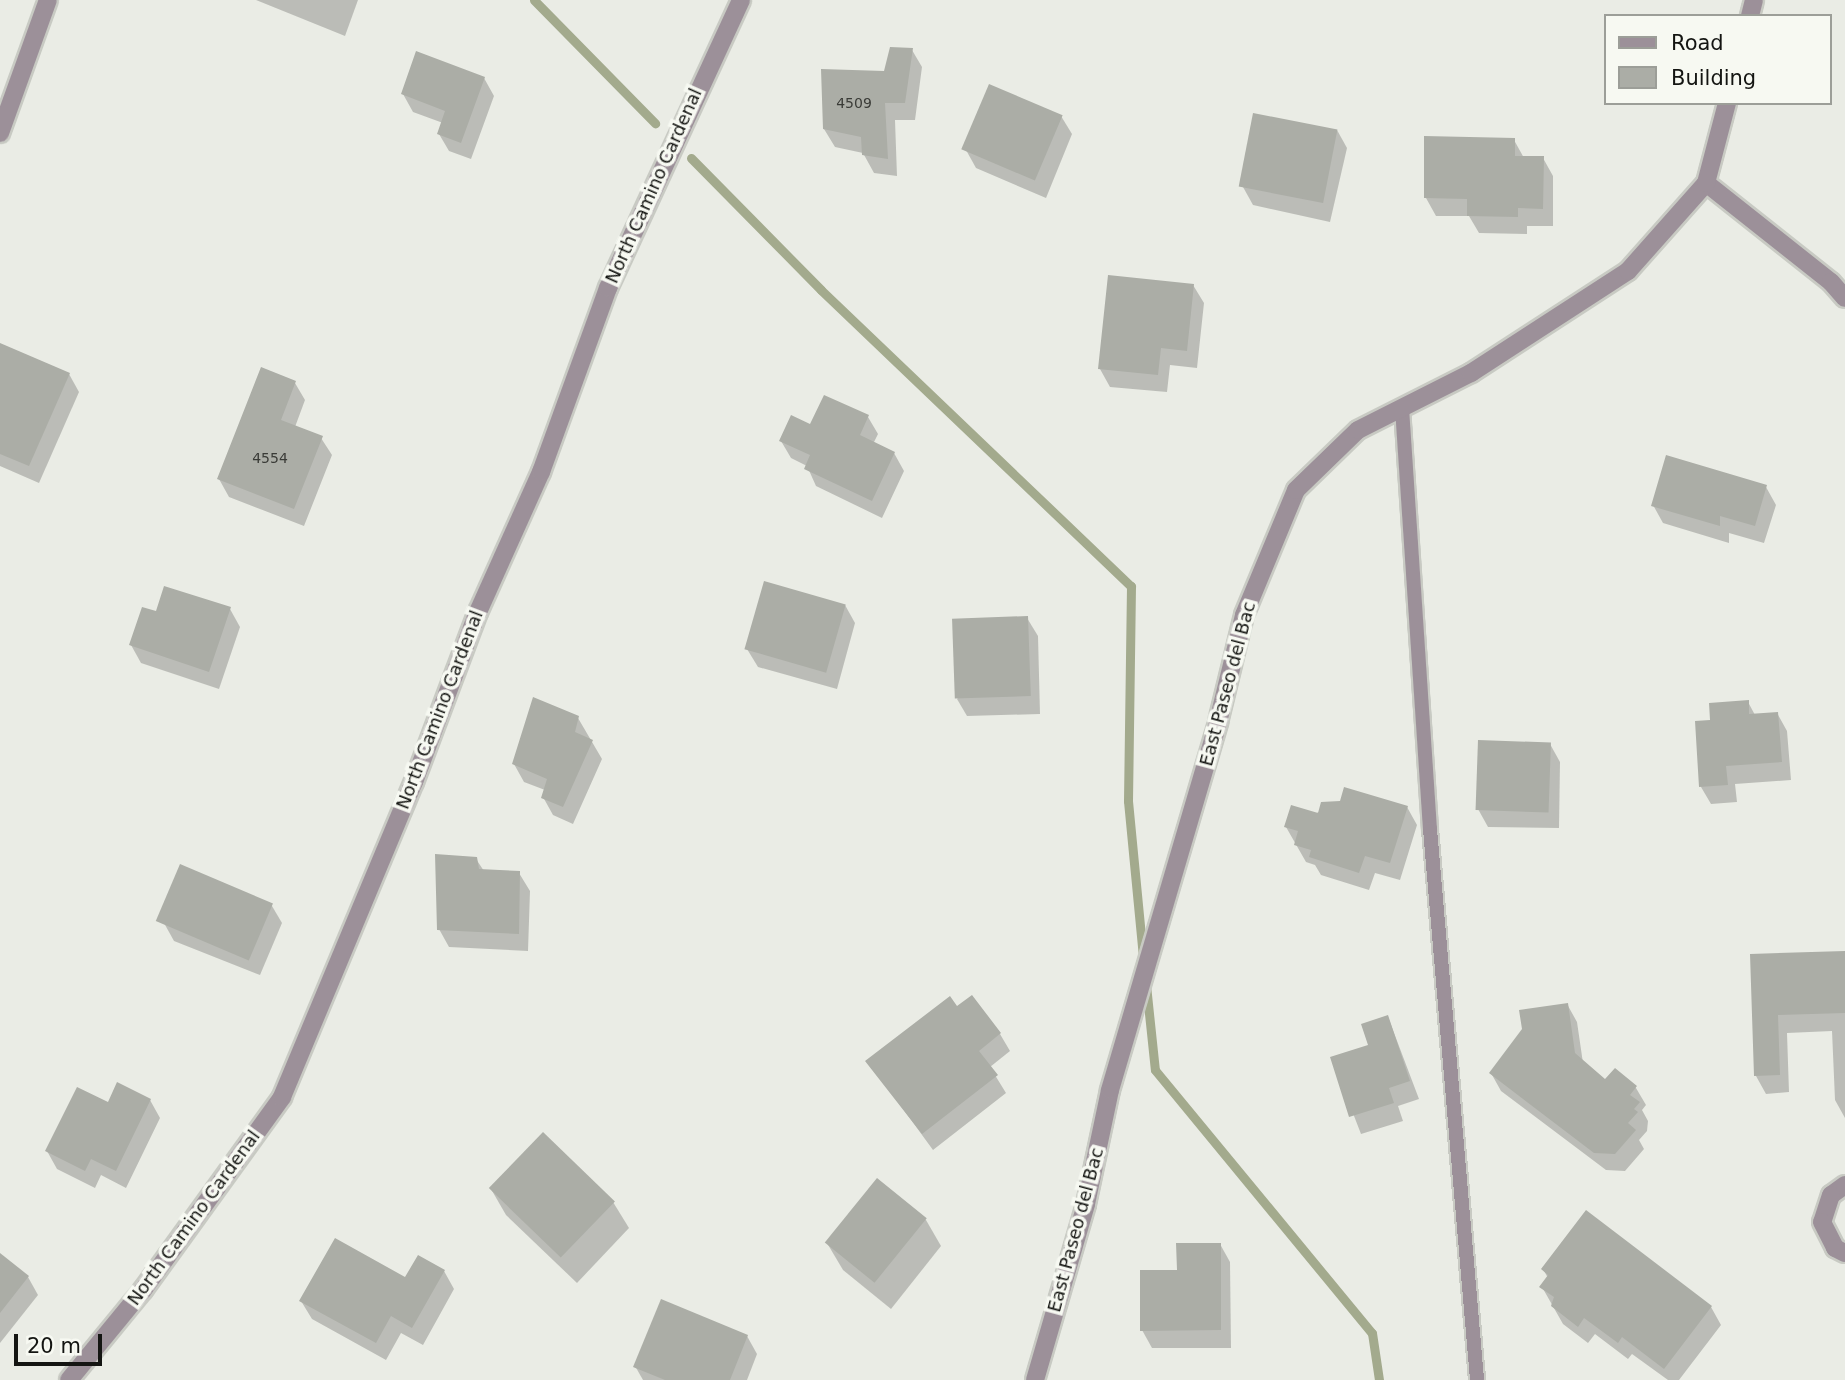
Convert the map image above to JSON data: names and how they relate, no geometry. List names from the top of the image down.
{
  "streets": {
    "street": ["North Camino Cardenal", "East Paseo del Bac"]
  },
  "house_numbers": ["4509", "4554"],
  "legend": ["Road", "Building"],
  "scale_bar": "20 m"
}
